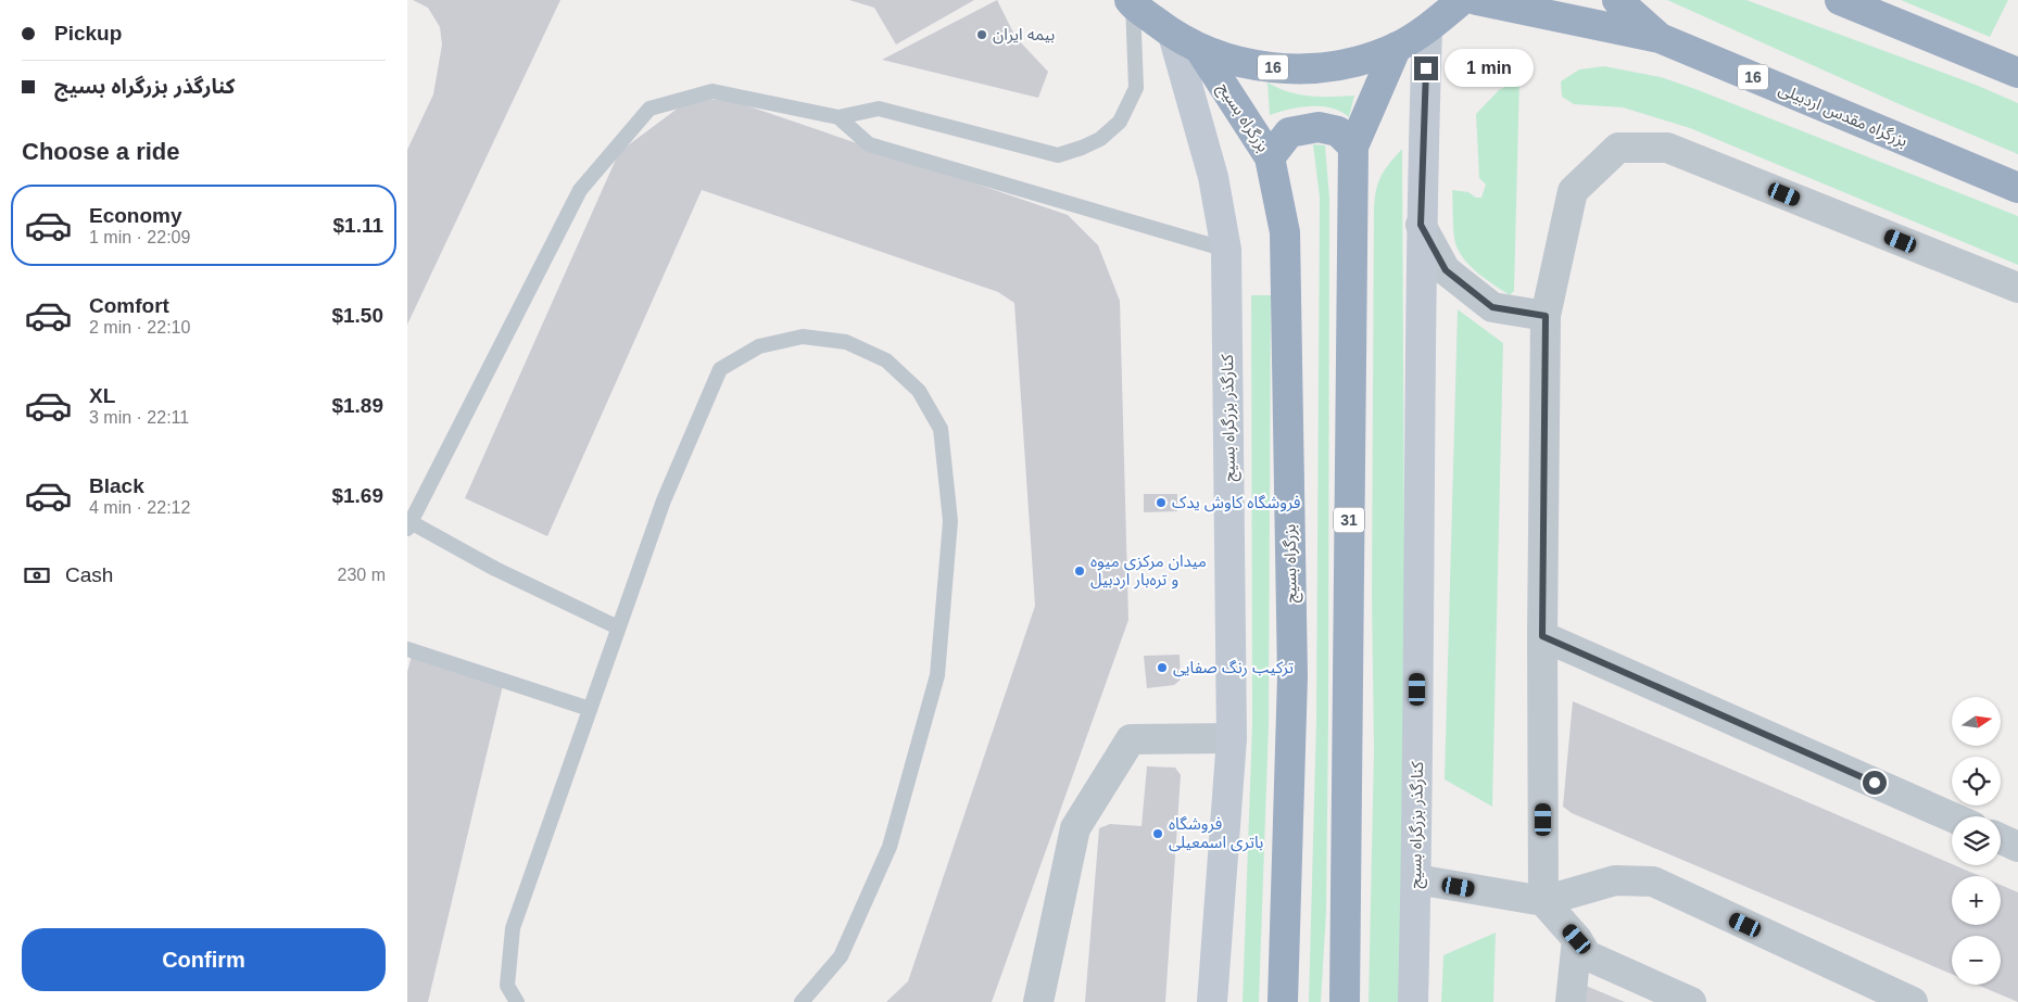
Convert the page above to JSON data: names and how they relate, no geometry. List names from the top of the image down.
{
  "streets": {
    "highway": [
      "16",
      "بزرگراه مقدس اردبیلی",
      "بزرگراه بسیج",
      "31"
    ],
    "main road": ["کنارگذر بزرگراه بسیج"]
  },
  "crossings": [
    ["16", "بزرگراه بسیج"],
    ["16", "کنارگذر بزرگراه بسیج"],
    ["16", "31"]
  ],
  "places": [
    "بیمه ایران",
    "فروشگاه کاوش یدک",
    "میدان مرکزی میوه و تره‌بار اردبیل",
    "ترکیب رنگ صفایی",
    "فروشگاه باتری اسمعیلی"
  ],
  "north": "right",
  "page": {
    "banner": ["Pickup", "کنارگذر بزرگراه بسیج"],
    "bubble": "1 min",
    "heading": "Choose a ride",
    "list": [
      {
        "name": "Economy",
        "note": "1 min · 22:09",
        "value": "$1.11"
      },
      {
        "name": "Comfort",
        "note": "2 min · 22:10",
        "value": "$1.50"
      },
      {
        "name": "XL",
        "note": "3 min · 22:11",
        "value": "$1.89"
      },
      {
        "name": "Black",
        "note": "4 min · 22:12",
        "value": "$1.69"
      }
    ],
    "pay": ["Cash", "230 m"],
    "map_buttons": ["+", "−"],
    "buttons": "Confirm"
  }
}
